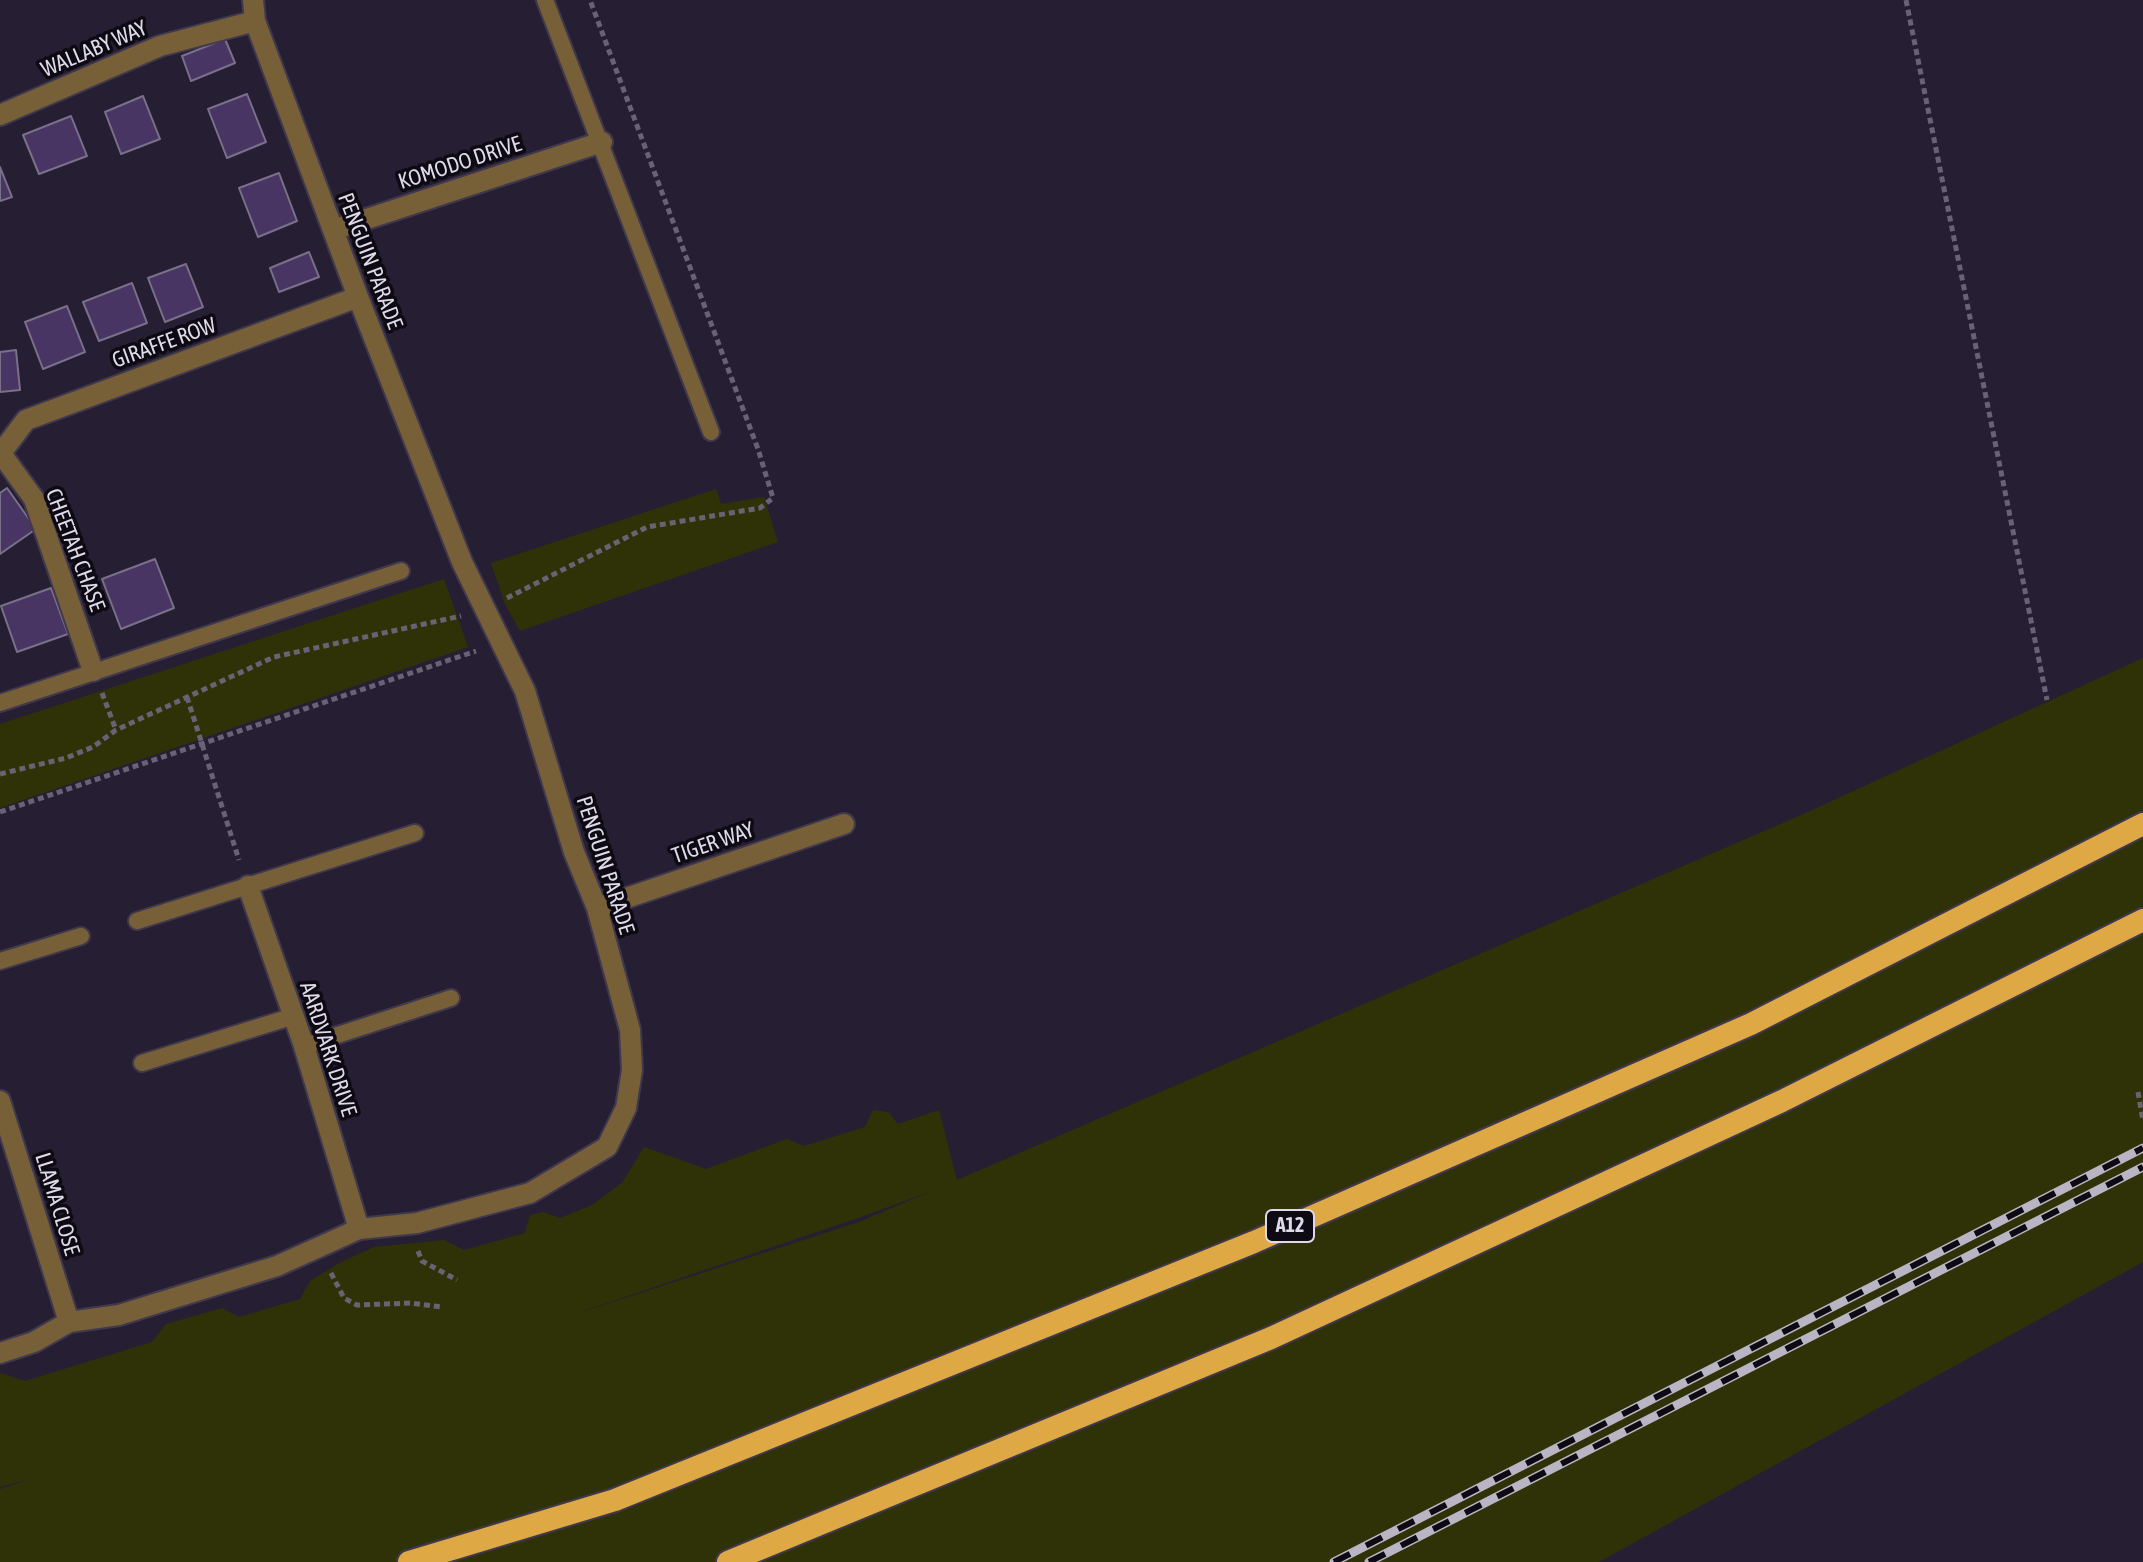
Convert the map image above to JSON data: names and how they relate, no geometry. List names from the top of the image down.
{
  "streets": {
    "highway": ["A12"],
    "street": [
      "WALLABY WAY",
      "KOMODO DRIVE",
      "PENGUIN PARADE",
      "GIRAFFE ROW",
      "CHEETAH CHASE",
      "TIGER WAY",
      "AARDVARK DRIVE",
      "LLAMA CLOSE"
    ]
  },
  "crossings": [
    ["WALLABY WAY", "PENGUIN PARADE"],
    ["KOMODO DRIVE", "PENGUIN PARADE"],
    ["PENGUIN PARADE", "GIRAFFE ROW"],
    ["PENGUIN PARADE", "TIGER WAY"],
    ["PENGUIN PARADE", "AARDVARK DRIVE"],
    ["PENGUIN PARADE", "LLAMA CLOSE"],
    ["GIRAFFE ROW", "CHEETAH CHASE"]
  ]
}
